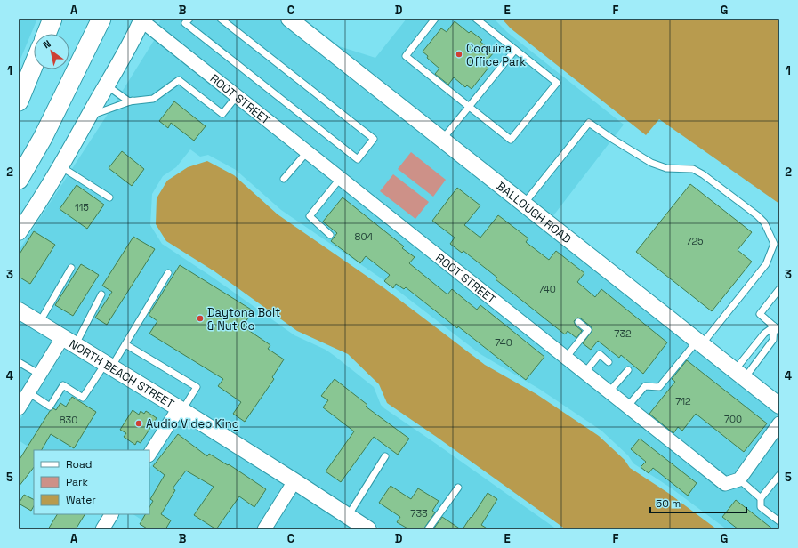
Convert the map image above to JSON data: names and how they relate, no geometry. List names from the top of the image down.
{
  "streets": {
    "street": ["ROOT STREET", "BALLOUGH ROAD", "NORTH BEACH STREET"]
  },
  "places": ["Coquina Office Park", "Daytona Bolt & Nut Co", "Audio Video King"],
  "house_numbers": [
    "115",
    "804",
    "725",
    "740",
    "732",
    "740",
    "712",
    "700",
    "830",
    "733"
  ],
  "legend": ["Road", "Park", "Water"],
  "scale_bar": "50 m",
  "north": "top left",
  "grid": {
    "columns": [
      "A",
      "B",
      "C",
      "D",
      "E",
      "F",
      "G"
    ],
    "rows": [
      "1",
      "2",
      "3",
      "4",
      "5"
    ]
  }
}
